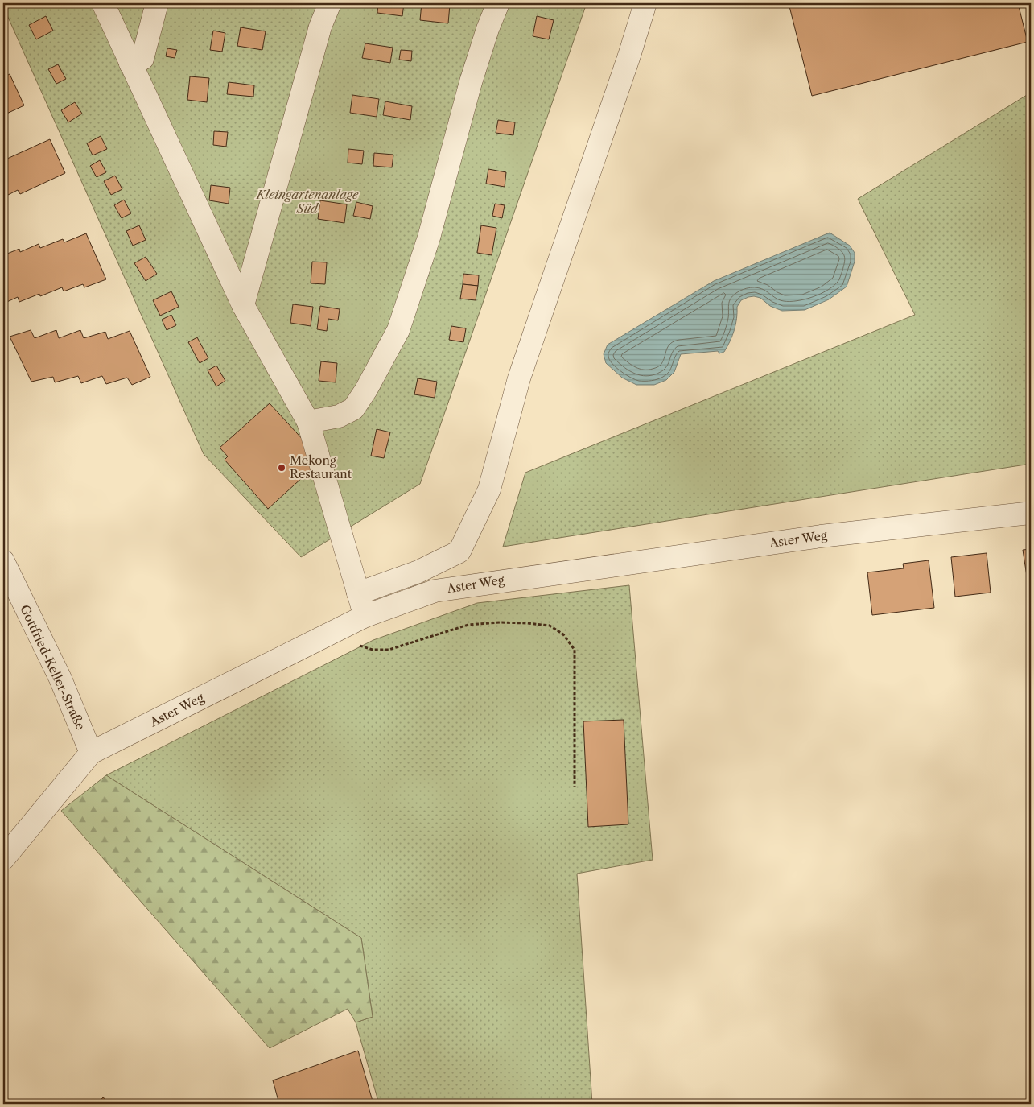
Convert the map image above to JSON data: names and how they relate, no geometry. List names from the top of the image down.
{
  "streets": {
    "street": ["Aster Weg", "Gottfried-Keller-Straße"]
  },
  "crossings": [
    ["Aster Weg", "Gottfried-Keller-Straße"]
  ],
  "parks": ["Kleingartenanlage Süd"],
  "places": ["Mekong Restaurant"]
}
